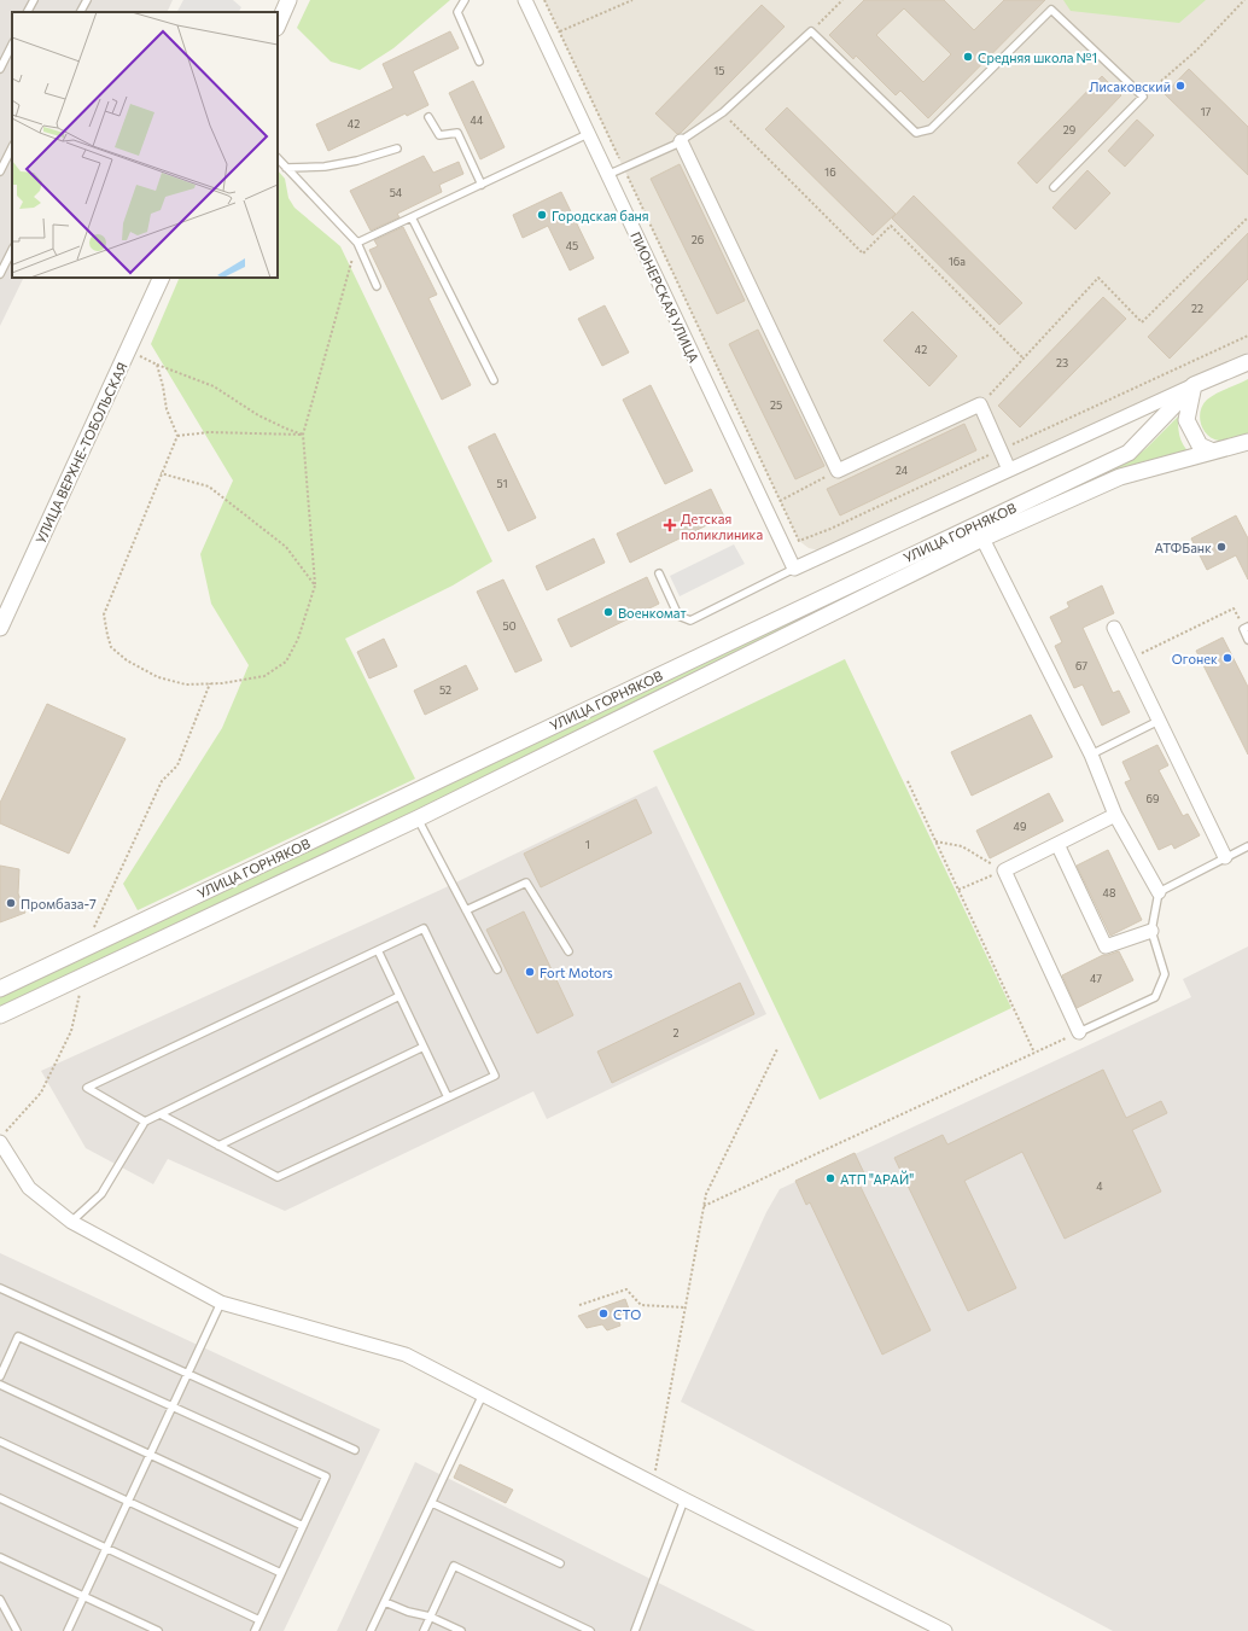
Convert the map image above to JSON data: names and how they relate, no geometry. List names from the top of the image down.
{
  "streets": {
    "street": ["ПИОНЕРСКАЯ УЛИЦА", "УЛИЦА ВЕРХНЕ-ТОБОЛЬСКАЯ", "УЛИЦА ГОРНЯКОВ"]
  },
  "crossings": [
    ["ПИОНЕРСКАЯ УЛИЦА", "УЛИЦА ГОРНЯКОВ"]
  ],
  "places": {
    "other": [
      "Средняя школа №1",
      "Лисаковский",
      "Городская баня",
      "АТФБанк",
      "Военкомат",
      "Огонек",
      "Промбаза-7",
      "Fort Motors",
      "АТП \"АРАЙ\"",
      "СТО"
    ],
    "health": ["Детская поликлиника"]
  },
  "house_numbers": [
    "15",
    "17",
    "44",
    "42",
    "29",
    "16",
    "54",
    "26",
    "45",
    "16а",
    "22",
    "42",
    "23",
    "25",
    "24",
    "51",
    "50",
    "67",
    "52",
    "69",
    "49",
    "1",
    "48",
    "47",
    "2",
    "4"
  ]
}
